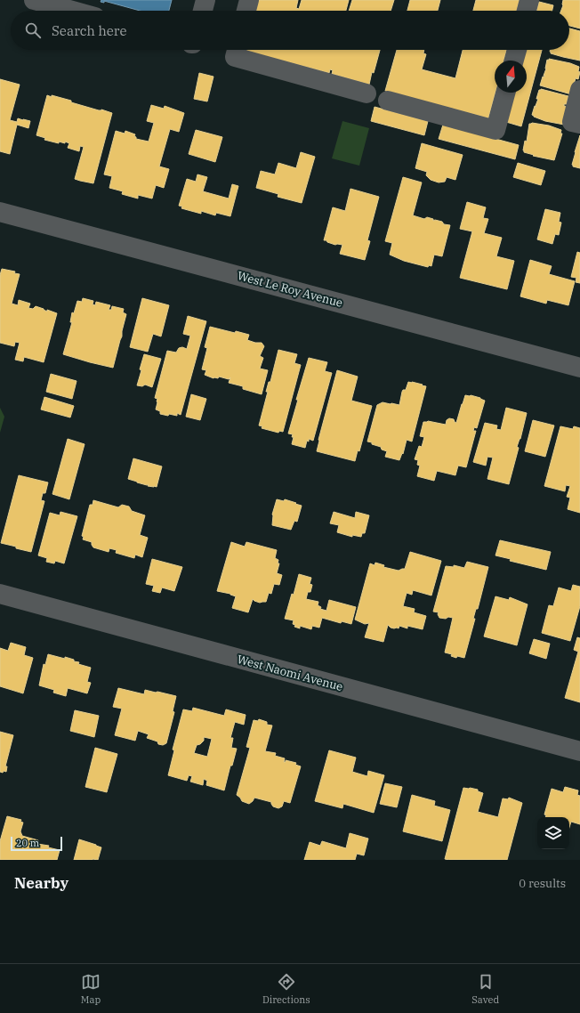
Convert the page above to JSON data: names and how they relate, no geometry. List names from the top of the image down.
{
  "streets": {
    "street": ["West Le Roy Avenue", "West Naomi Avenue"]
  },
  "scale_bar": "20 m",
  "north": "top",
  "page": {
    "search": "Search here",
    "scale": "20 m",
    "heading": ["Nearby", "0 results"],
    "nav": ["Map", "Directions", "Saved"]
  }
}
